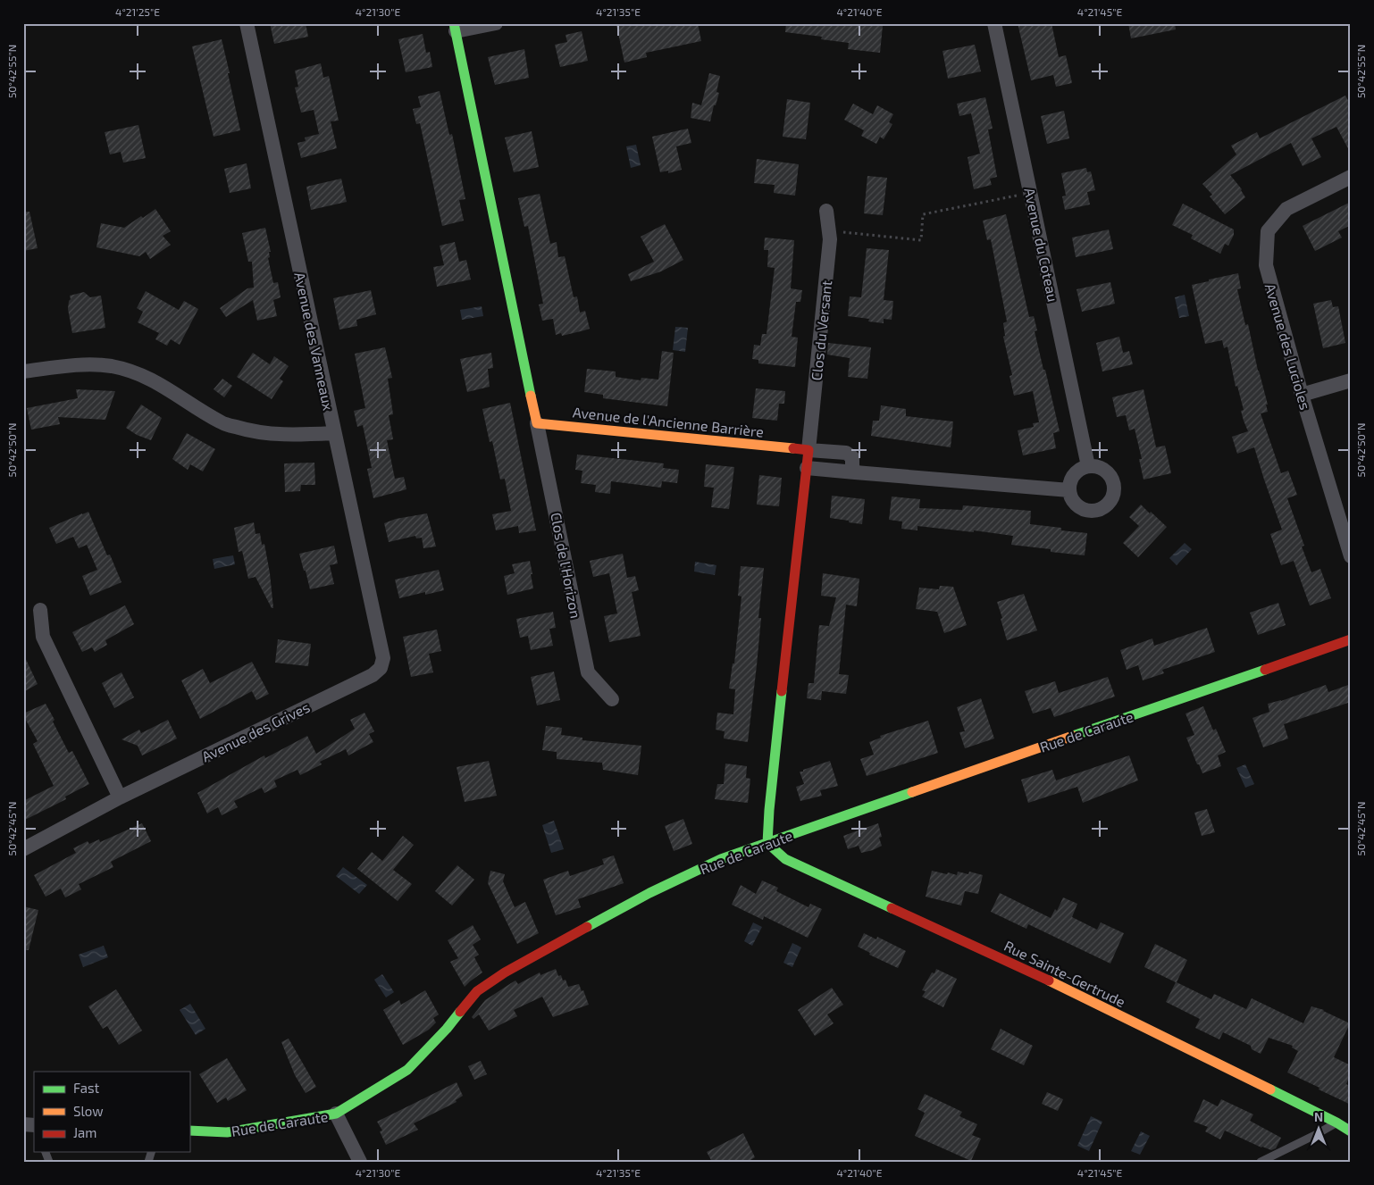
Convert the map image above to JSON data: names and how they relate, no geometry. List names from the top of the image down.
{
  "streets": {
    "street": [
      "Avenue du Coteau",
      "Clos du Versant",
      "Avenue des Vanneaux",
      "Avenue des Lucioles",
      "Avenue de l'Ancienne Barrière",
      "Clos de l'Horizon",
      "Avenue des Grives",
      "Rue de Caraute",
      "Rue Sainte-Gertrude"
    ]
  },
  "crossings": [
    ["Clos du Versant", "Avenue de l'Ancienne Barrière"],
    ["Avenue des Vanneaux", "Avenue des Grives"],
    ["Avenue de l'Ancienne Barrière", "Clos de l'Horizon"],
    ["Rue de Caraute", "Rue Sainte-Gertrude"]
  ],
  "legend": ["Fast", "Slow", "Jam"],
  "north": "top",
  "coordinates": [
    "4°21'25\"E",
    "4°21'30\"E",
    "4°21'35\"E",
    "4°21'40\"E",
    "4°21'45\"E",
    "50°42'55\"N",
    "50°42'50\"N",
    "50°42'45\"N"
  ]
}
